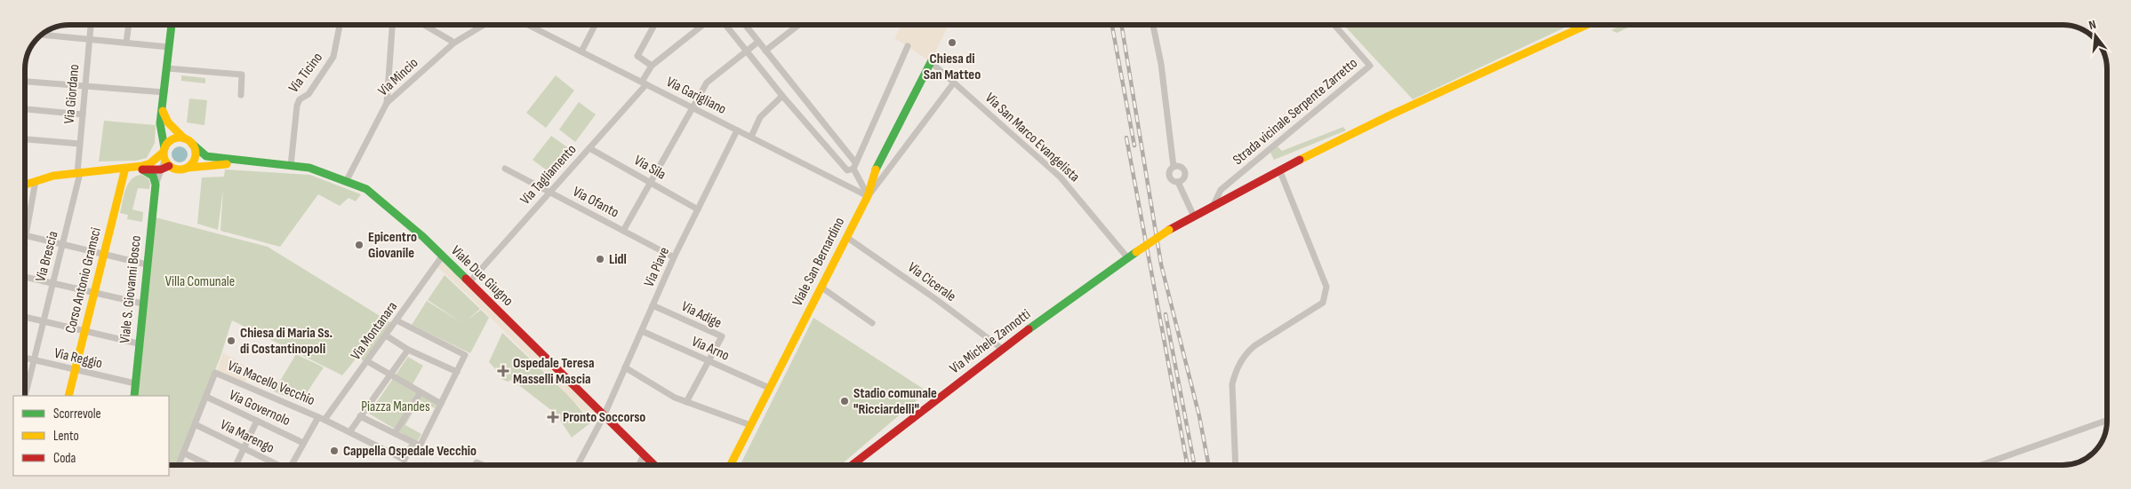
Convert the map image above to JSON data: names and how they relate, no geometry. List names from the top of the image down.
{
  "streets": {
    "main road": [
      "Viale San Bernardino",
      "Viale Due Giugno",
      "Corso Antonio Gramsci",
      "Viale S. Giovanni Bosco",
      "Via Michele Zannotti"
    ],
    "street": [
      "Via Ticino",
      "Via Mincio",
      "Via Giordano",
      "Via Garigliano",
      "Strada vicinale Serpente Zarretto",
      "Via San Marco Evangelista",
      "Via Sila",
      "Via Tagliamento",
      "Via Ofanto",
      "Via Brescia",
      "Via Piave",
      "Via Cicerale",
      "Via Adige",
      "Via Montanara",
      "Via Arno",
      "Via Reggio",
      "Via Macello Vecchio",
      "Via Governolo",
      "Via Marengo"
    ]
  },
  "crossings": [
    ["Via Ticino", "Viale Due Giugno"],
    ["Via Mincio", "Viale Due Giugno"],
    ["Via Giordano", "Via Brescia"],
    ["Via Garigliano", "Via Tagliamento"],
    ["Via Garigliano", "Viale San Bernardino"],
    ["Via Garigliano", "Via Piave"],
    ["Strada vicinale Serpente Zarretto", "Via Michele Zannotti"],
    ["Via San Marco Evangelista", "Viale San Bernardino"],
    ["Via San Marco Evangelista", "Via Michele Zannotti"],
    ["Via Sila", "Via Tagliamento"],
    ["Via Sila", "Via Piave"],
    ["Via Tagliamento", "Via Ofanto"],
    ["Via Tagliamento", "Viale Due Giugno"],
    ["Via Ofanto", "Via Piave"],
    ["Via Brescia", "Via Reggio"],
    ["Viale San Bernardino", "Via Cicerale"],
    ["Viale San Bernardino", "Via Arno"],
    ["Via Piave", "Viale Due Giugno"],
    ["Via Piave", "Via Adige"],
    ["Via Piave", "Via Arno"],
    ["Viale Due Giugno", "Via Montanara"],
    ["Corso Antonio Gramsci", "Via Reggio"],
    ["Via Cicerale", "Via Michele Zannotti"],
    ["Viale S. Giovanni Bosco", "Via Reggio"],
    ["Via Adige", "Via Arno"],
    ["Via Montanara", "Via Macello Vecchio"],
    ["Via Montanara", "Via Governolo"],
    ["Via Macello Vecchio", "Via Governolo"]
  ],
  "parks": ["Villa Comunale", "Piazza Mandes"],
  "places": {
    "other": [
      "Chiesa di San Matteo",
      "Epicentro Giovanile",
      "Lidl",
      "Chiesa di Maria Ss. di Costantinopoli",
      "Stadio comunale \"Ricciardelli\"",
      "Cappella Ospedale Vecchio"
    ],
    "health": ["Ospedale Teresa Masselli Mascia", "Pronto Soccorso"]
  },
  "legend": ["Scorrevole", "Lento", "Coda"],
  "north": "top"
}
